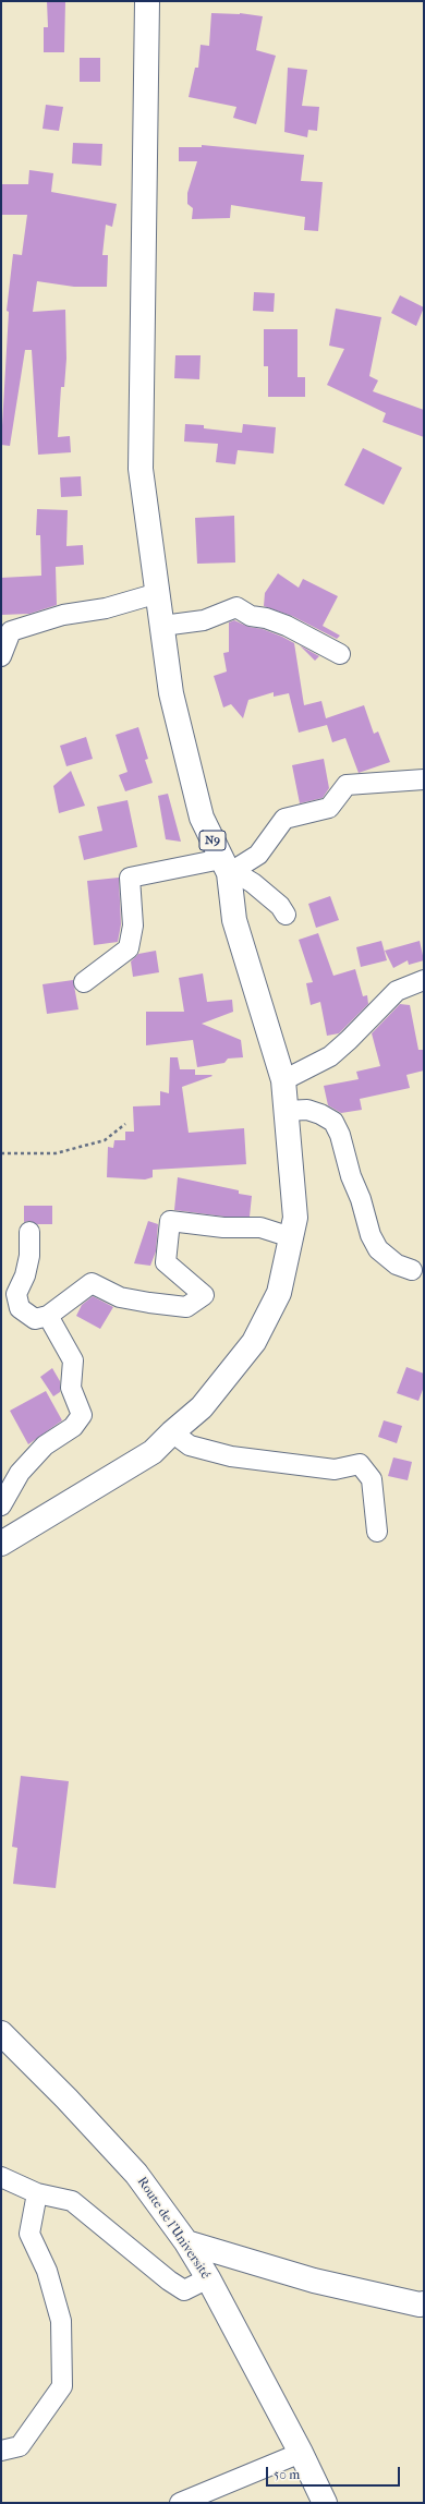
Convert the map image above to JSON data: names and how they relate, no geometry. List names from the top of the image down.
{
  "streets": {
    "main road": ["N9", "Route de l'Université"]
  },
  "scale_bar": "50 m"
}
